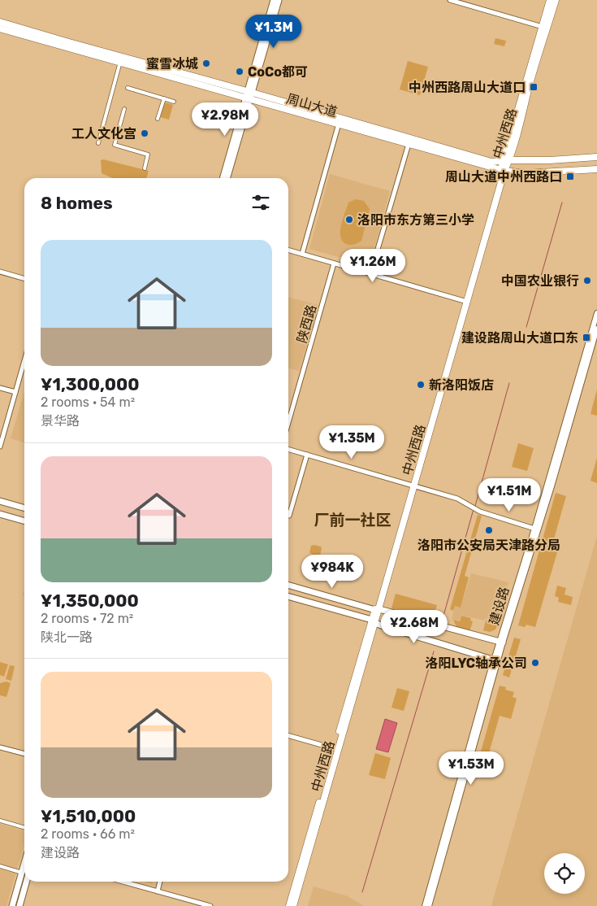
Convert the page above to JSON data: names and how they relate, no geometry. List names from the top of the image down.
{
  "streets": {
    "main road": ["周山大道", "中州西路"],
    "street": ["陕西路", "建设路"]
  },
  "crossings": [
    ["周山大道", "中州西路"]
  ],
  "districts": ["厂前一社区"],
  "places": {
    "other": [
      "蜜雪冰城",
      "CoCo都可",
      "工人文化宫",
      "洛阳市东方第三小学",
      "中国农业银行",
      "新洛阳饭店",
      "洛阳市公安局天津路分局",
      "洛阳LYC轴承公司"
    ],
    "transit": ["中州西路周山大道口", "周山大道中州西路口", "建设路周山大道口东"]
  },
  "page": {
    "price": [
      "¥1.3M",
      "¥2.98M",
      "¥1.26M",
      "¥1.35M",
      "¥1.51M",
      "¥984K",
      "¥2.68M",
      "¥1.53M"
    ],
    "heading": "8 homes",
    "list": [
      {
        "name": "¥1,300,000",
        "note": "2 rooms · 54 m² · 景华路"
      },
      {
        "name": "¥1,350,000",
        "note": "2 rooms · 72 m² · 陕北一路"
      },
      {
        "name": "¥1,510,000",
        "note": "2 rooms · 66 m² · 建设路"
      }
    ]
  }
}
